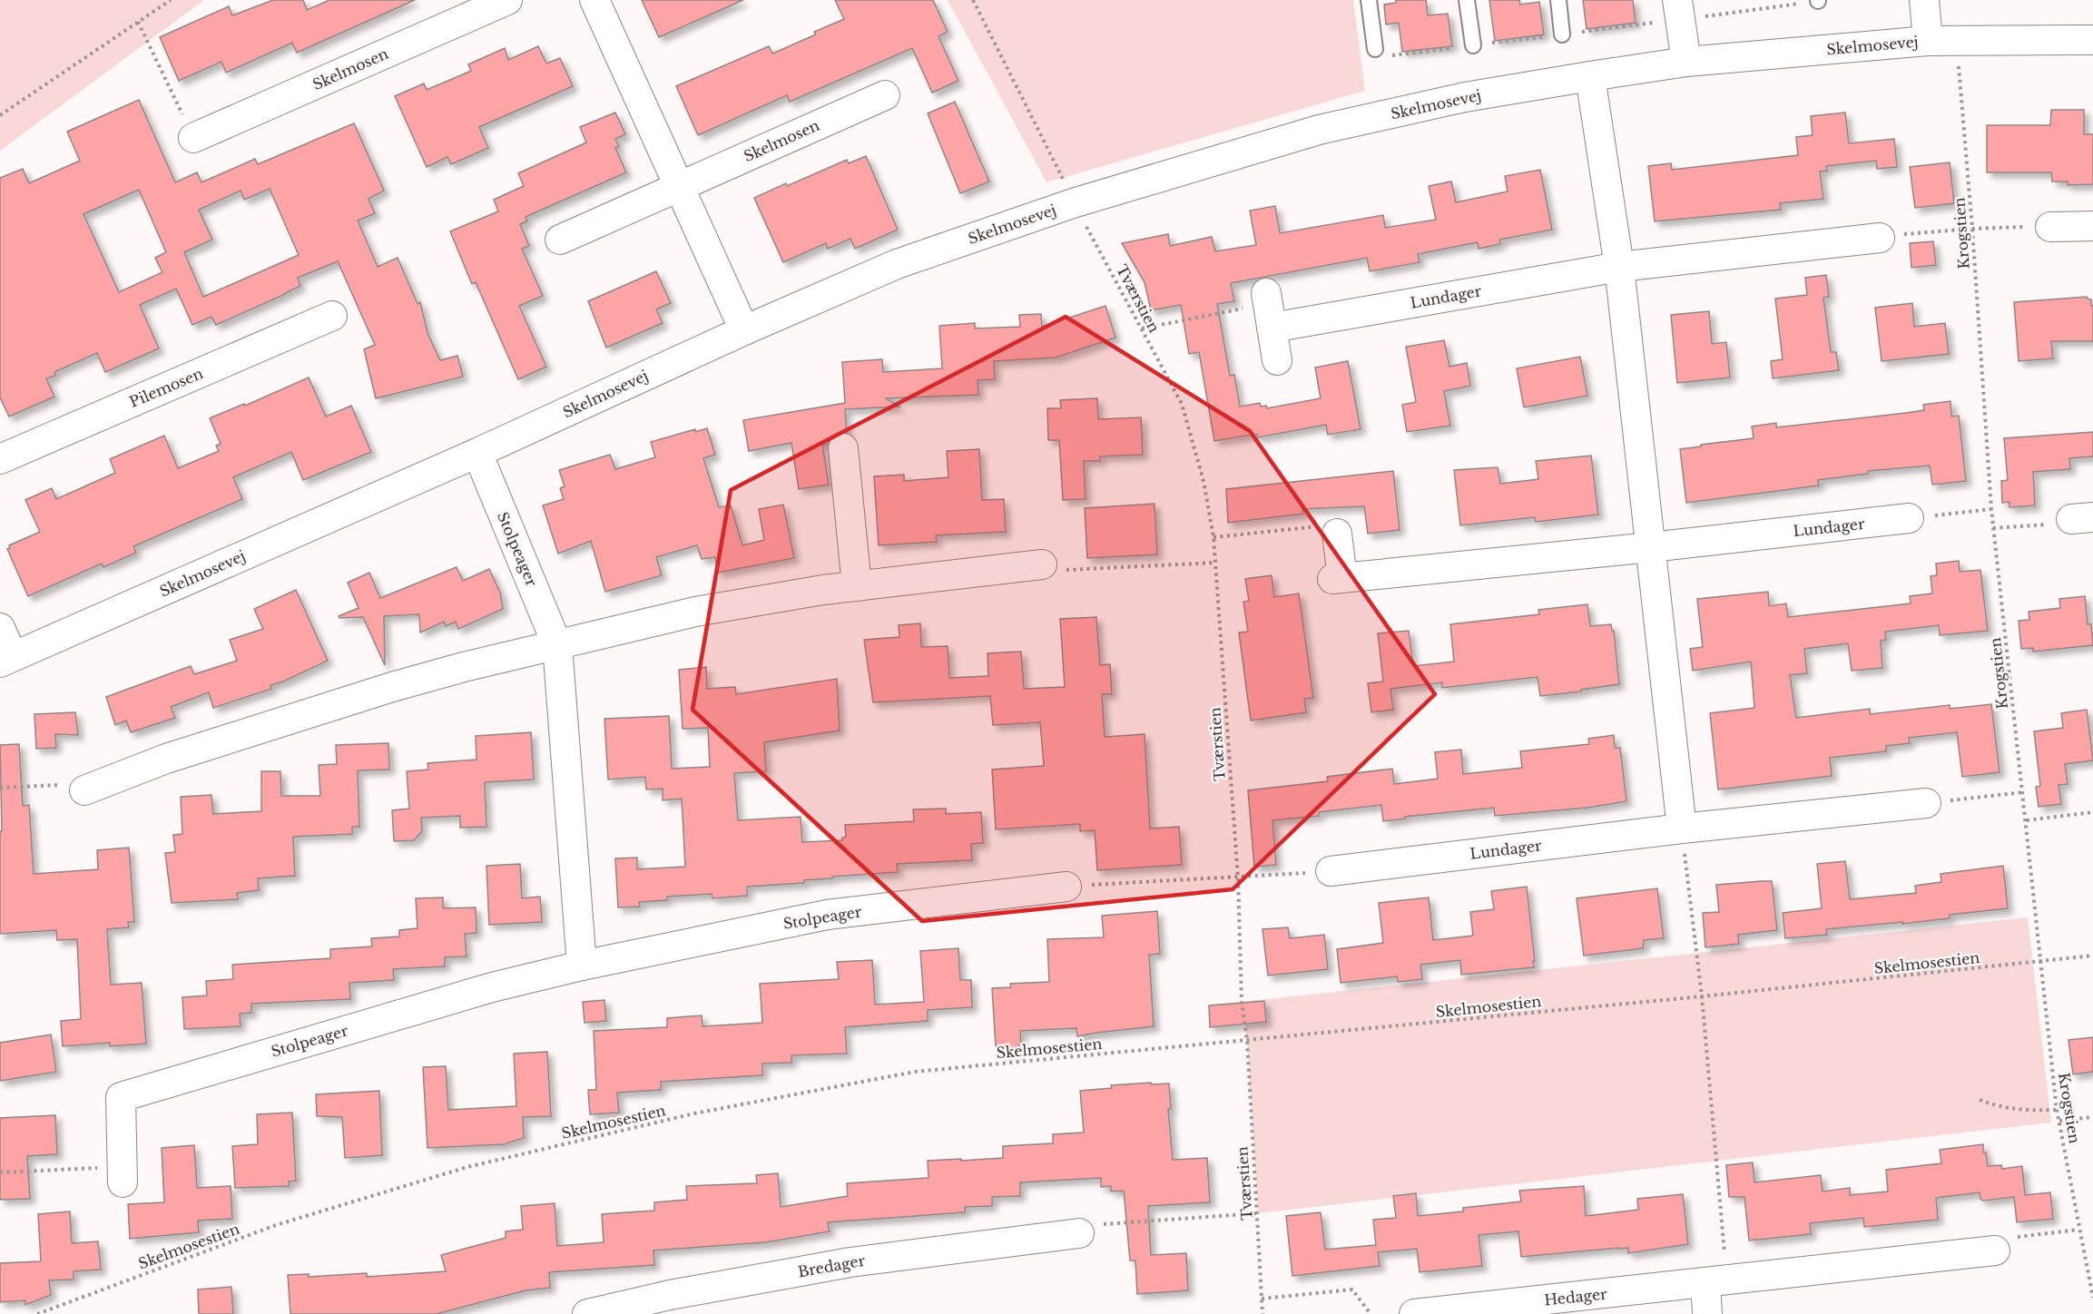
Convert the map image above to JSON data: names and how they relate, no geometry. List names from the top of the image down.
{
  "streets": {
    "street": [
      "Skelmosevej",
      "Skelmosen",
      "Lundager",
      "Pilemosen",
      "Stolpeager",
      "Bredager",
      "Hedager"
    ],
    "path": ["Krogstien", "Tværstien", "Skelmosestien"]
  },
  "crossings": [
    ["Skelmosevej", "Krogstien"],
    ["Skelmosevej", "Tværstien"],
    ["Skelmosevej", "Stolpeager"],
    ["Krogstien", "Skelmosestien"],
    ["Tværstien", "Skelmosestien"]
  ]
}
